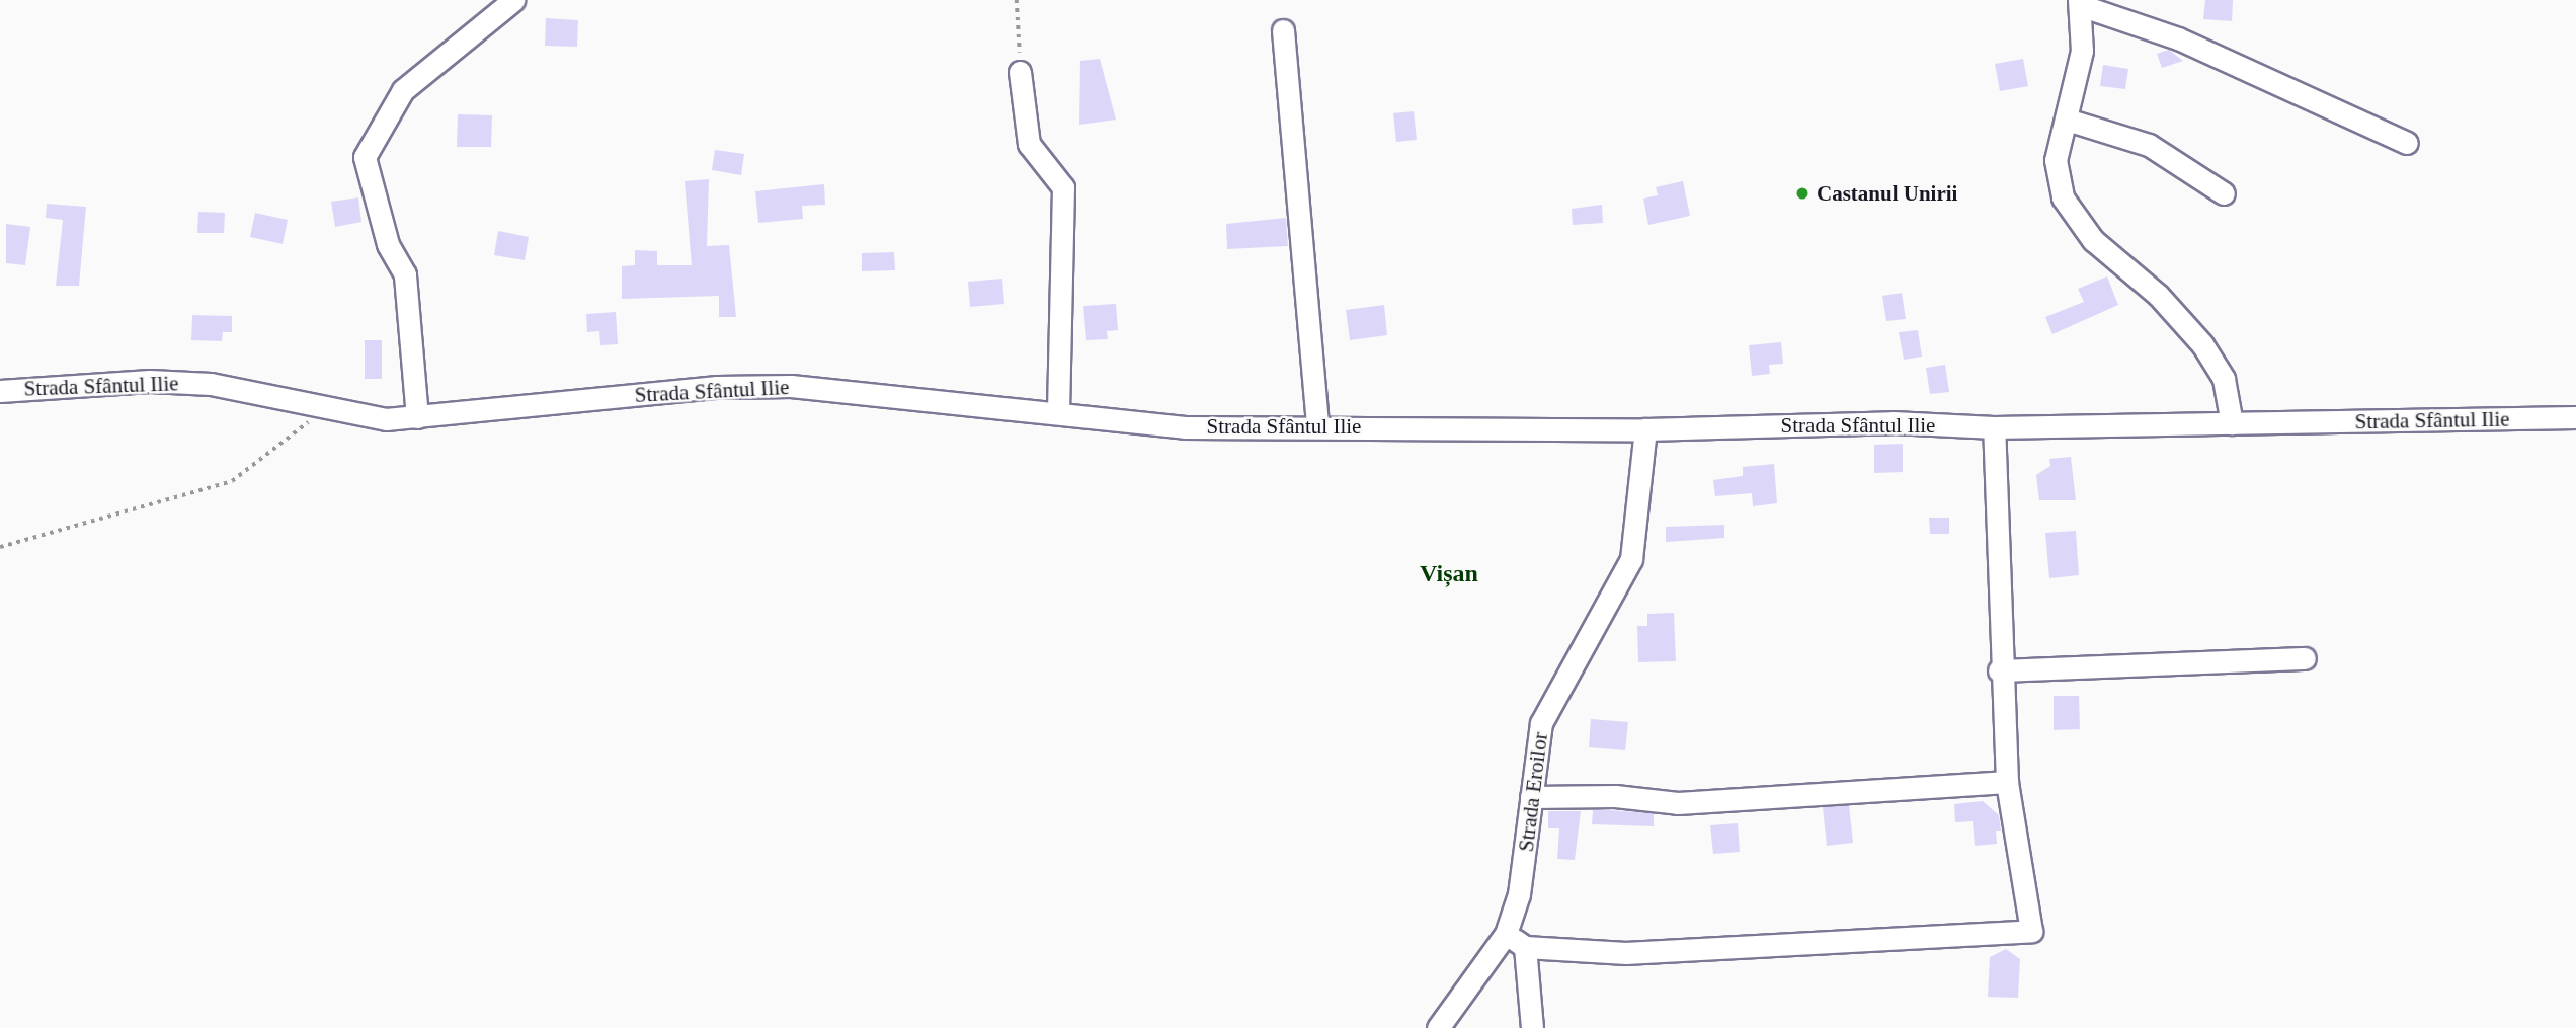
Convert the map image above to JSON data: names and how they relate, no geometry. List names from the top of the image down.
{
  "streets": {
    "street": ["Strada Sfântul Ilie", "Strada Eroilor"]
  },
  "crossings": [
    ["Strada Sfântul Ilie", "Strada Eroilor"]
  ],
  "districts": ["Vișan"],
  "places": ["Castanul Unirii"]
}
